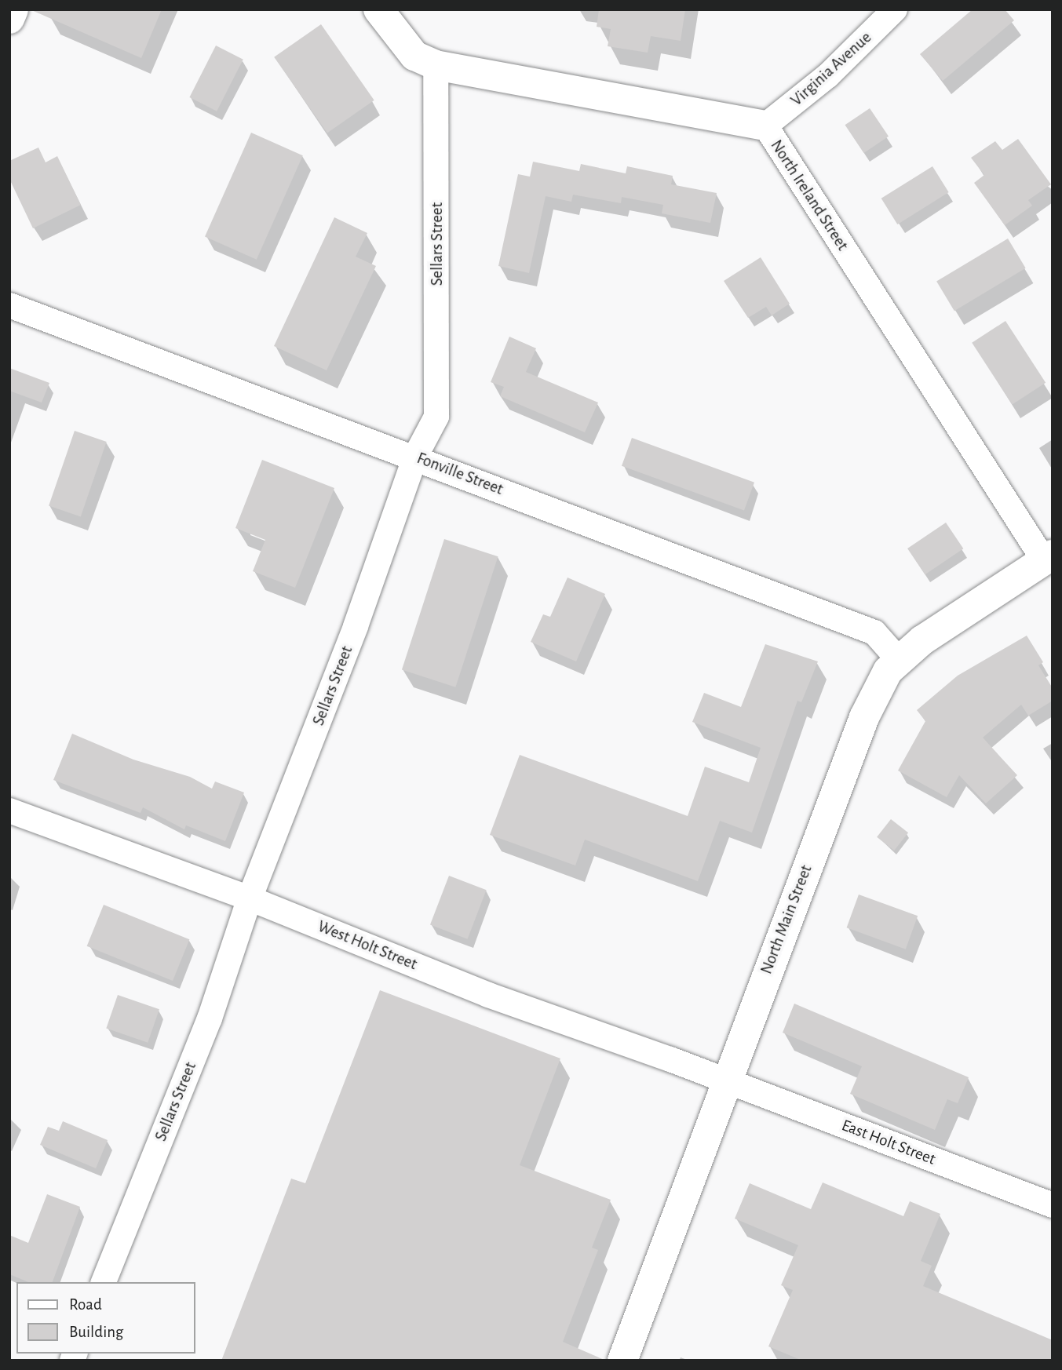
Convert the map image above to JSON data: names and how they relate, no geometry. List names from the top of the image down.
{
  "streets": {
    "street": [
      "Virginia Avenue",
      "North Ireland Street",
      "Sellars Street",
      "Fonville Street",
      "North Main Street",
      "West Holt Street",
      "East Holt Street"
    ]
  },
  "crossings": [
    ["Virginia Avenue", "North Ireland Street"],
    ["North Ireland Street", "Sellars Street"],
    ["North Ireland Street", "North Main Street"],
    ["Sellars Street", "Fonville Street"],
    ["Sellars Street", "West Holt Street"],
    ["Fonville Street", "North Main Street"],
    ["North Main Street", "West Holt Street"],
    ["North Main Street", "East Holt Street"],
    ["West Holt Street", "East Holt Street"]
  ],
  "legend": ["Road", "Building"]
}
